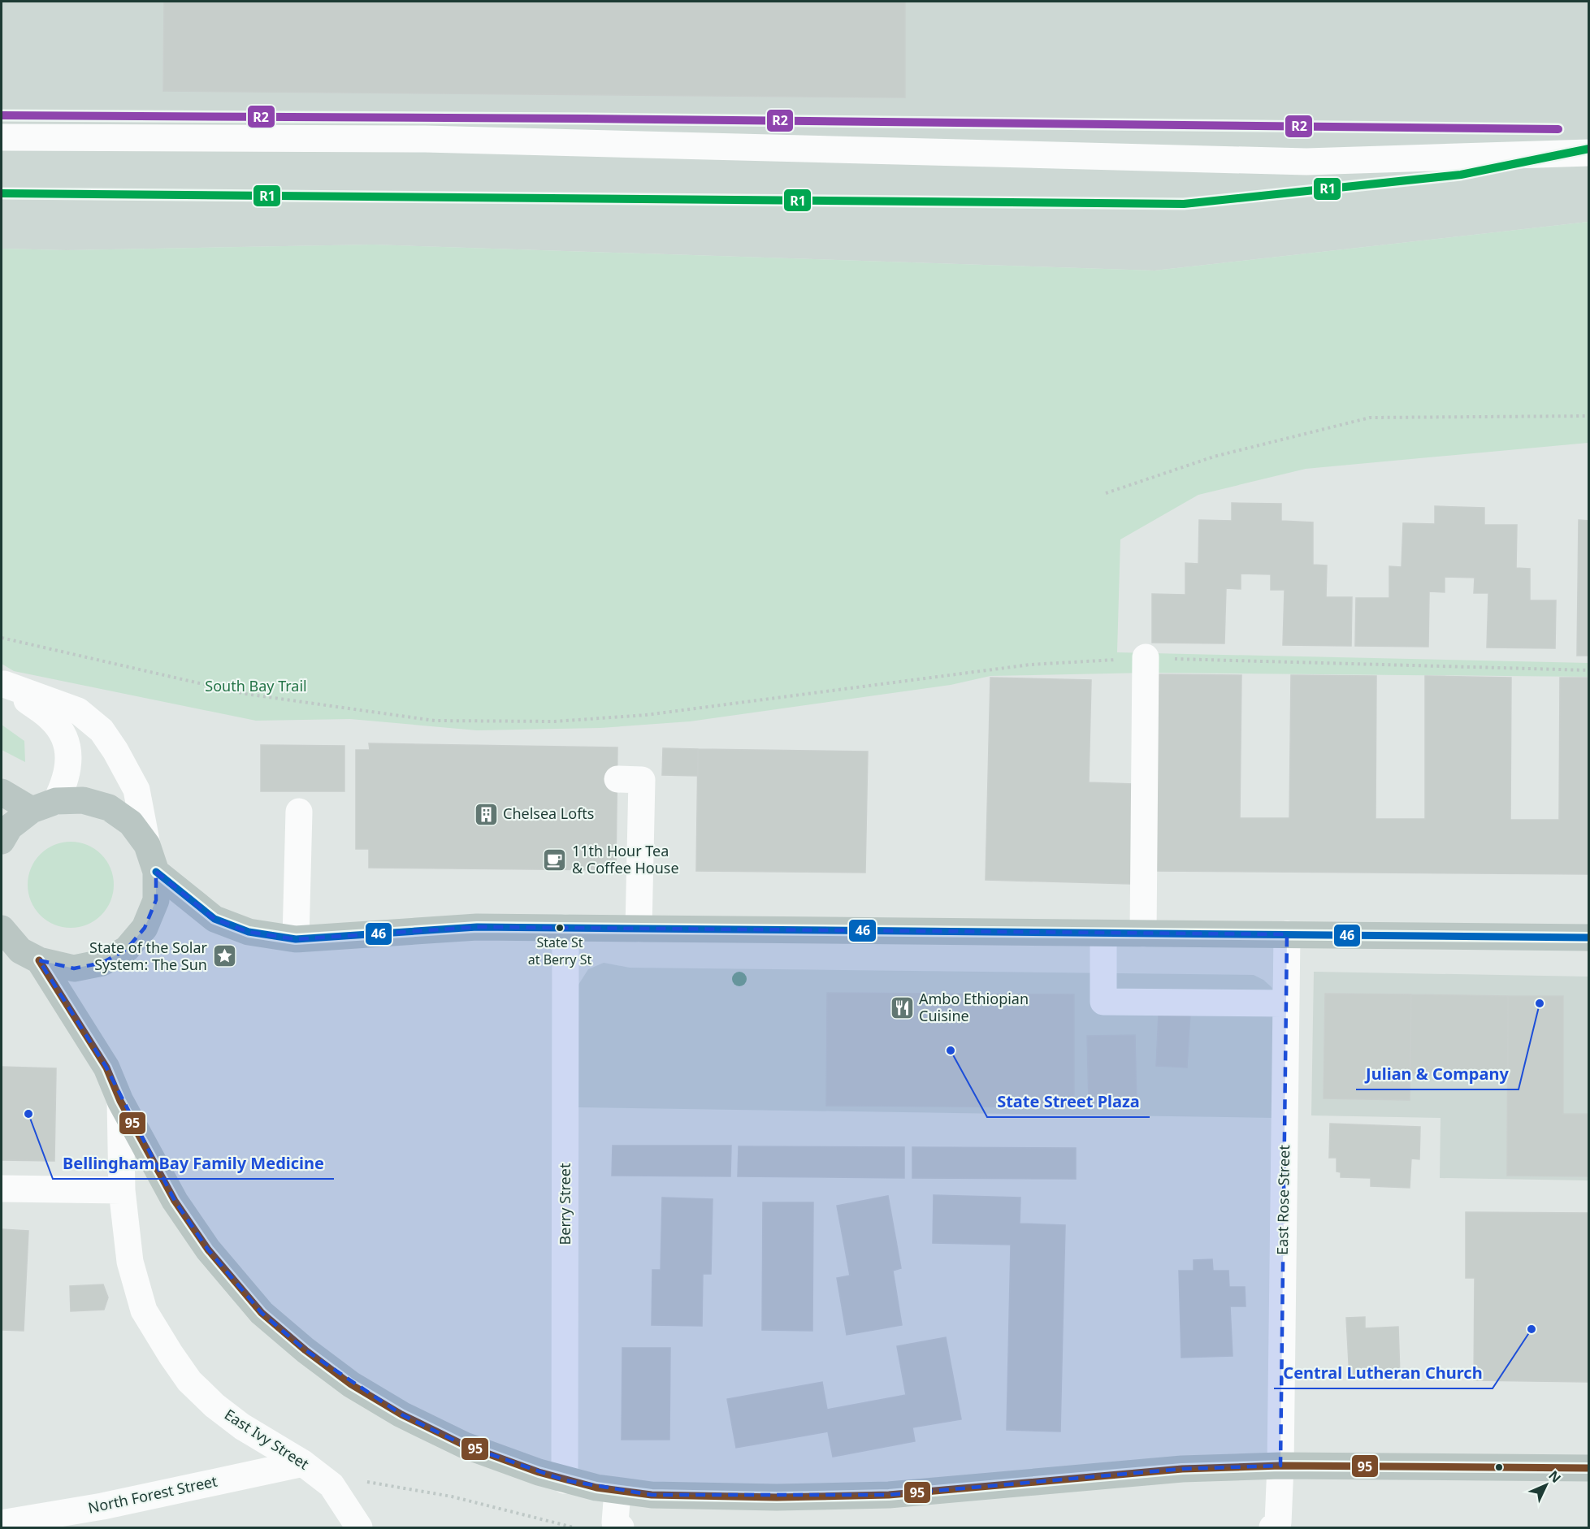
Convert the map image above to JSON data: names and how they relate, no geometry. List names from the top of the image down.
{
  "streets": {
    "street": [
      "East Rose Street",
      "Berry Street",
      "East Ivy Street",
      "North Forest Street"
    ]
  },
  "crossings": [
    ["East Ivy Street", "North Forest Street"]
  ],
  "parks": ["South Bay Trail"],
  "places": {
    "building": ["Chelsea Lofts"],
    "cafe": ["11th Hour Tea & Coffee House"],
    "other": [
      "State St at Berry St",
      "Julian & Company",
      "State Street Plaza",
      "Bellingham Bay Family Medicine",
      "Central Lutheran Church"
    ],
    "place": ["State of the Solar System: The Sun"],
    "restaurant": ["Ambo Ethiopian Cuisine"]
  },
  "lines": [
    "transit line R2",
    "transit line R1",
    "transit line 46",
    "transit line 95"
  ],
  "north": "top right"
}
